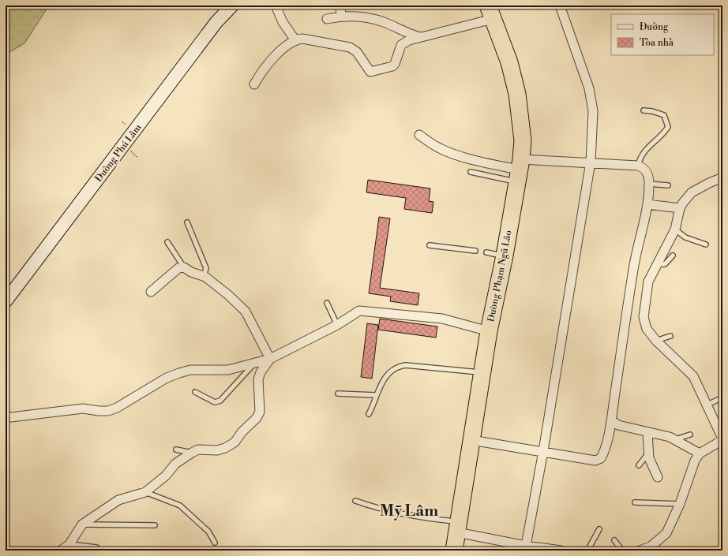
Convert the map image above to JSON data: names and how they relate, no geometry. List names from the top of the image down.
{
  "streets": {
    "highway": ["Đường Phạm Ngũ Lão"],
    "main road": ["Đường Phú Lâm"]
  },
  "districts": ["Mỹ Lâm"],
  "legend": ["Đường", "Tòa nhà"]
}
